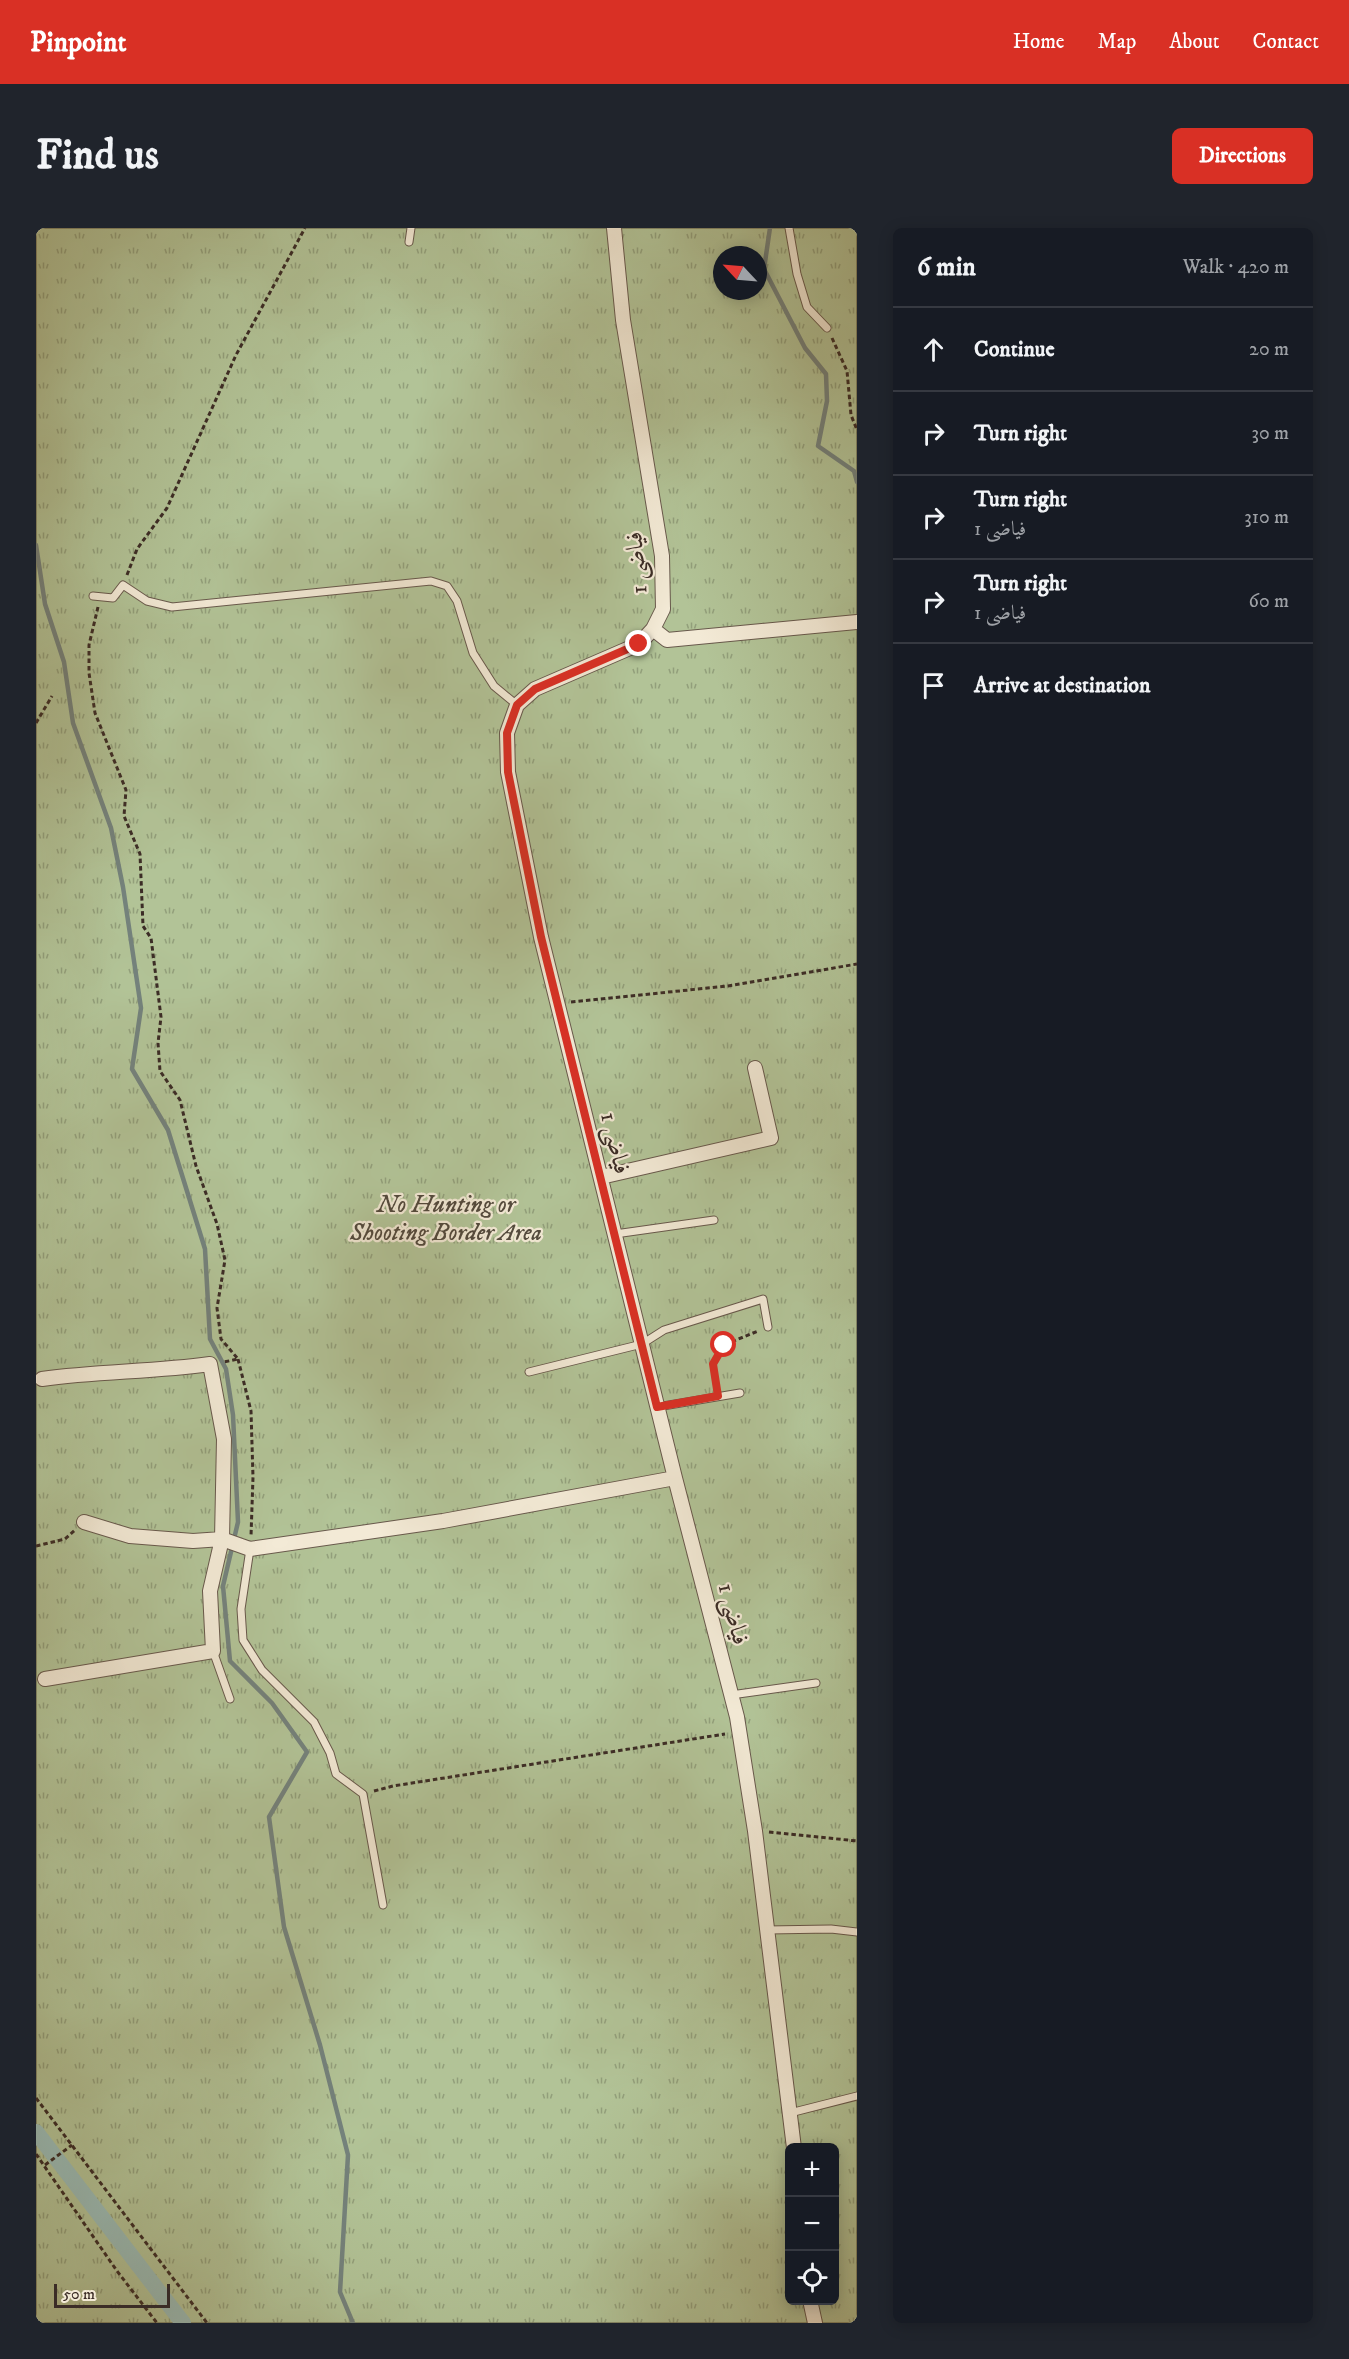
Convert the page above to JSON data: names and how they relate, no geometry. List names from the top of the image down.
{
  "streets": {
    "street": ["فیاضی 1"]
  },
  "parks": ["No Hunting or Shooting Border Area"],
  "scale_bar": "50 m",
  "north": "top left",
  "page": {
    "header": "Pinpoint",
    "nav": [
      "Home",
      "Map",
      "About",
      "Contact"
    ],
    "buttons": "Directions",
    "title": "Find us",
    "heading": ["6 min", "Walk · 420 m"],
    "list": [
      ["Continue", "20 m"],
      ["Turn right", "30 m"],
      ["Turn right", "فیاضی 1", "310 m"],
      ["Turn right", "فیاضی 1", "60 m"],
      "Arrive at destination"
    ],
    "map_buttons": ["+", "−"],
    "scale": "50 m"
  }
}
